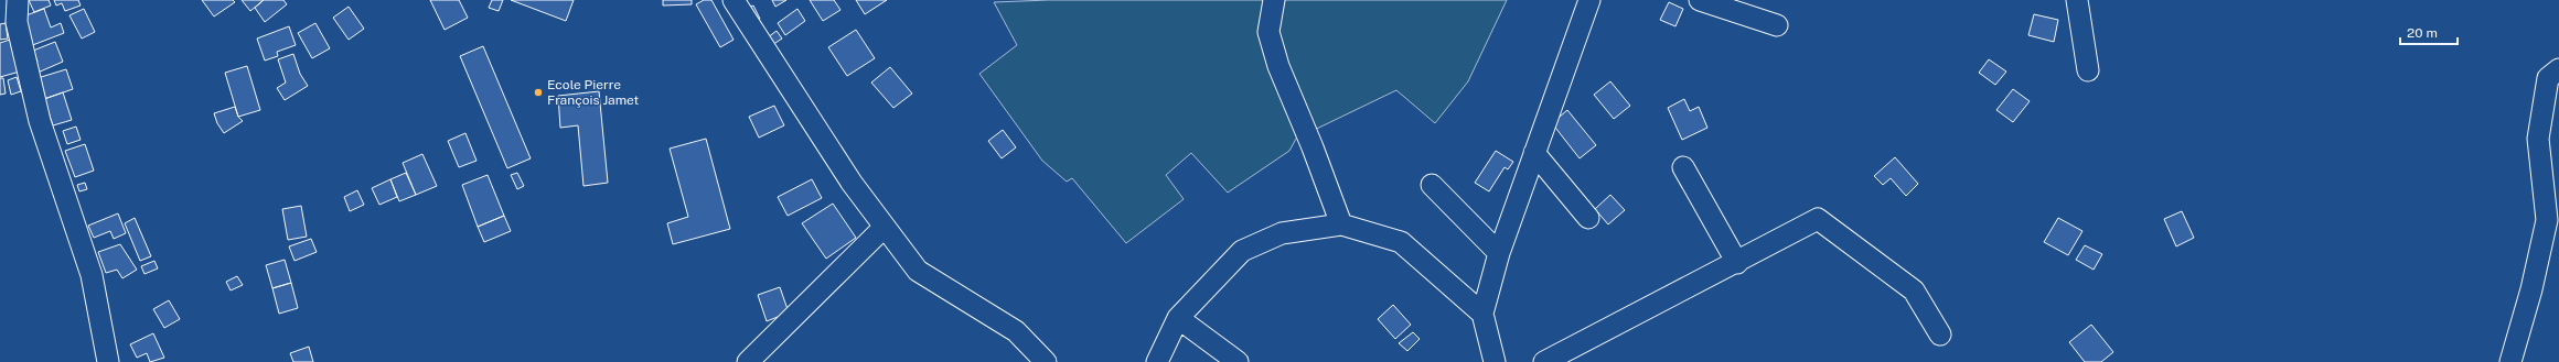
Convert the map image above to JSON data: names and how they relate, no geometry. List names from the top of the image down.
{
  "places": ["Ecole Pierre François Jamet"],
  "scale_bar": "20 m"
}
